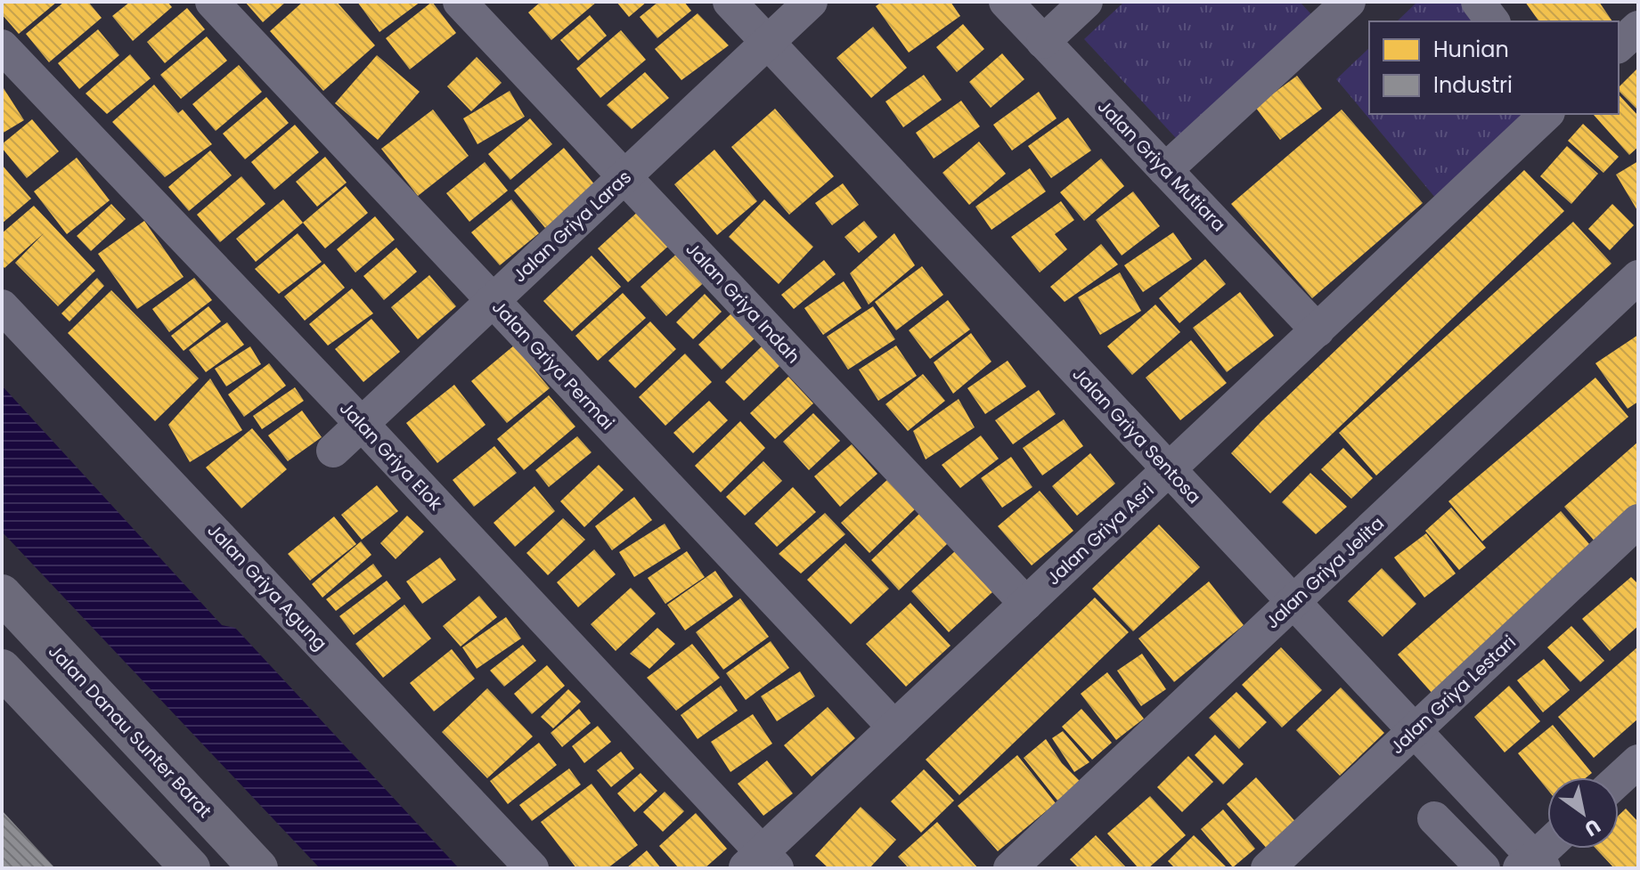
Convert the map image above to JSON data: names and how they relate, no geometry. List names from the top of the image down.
{
  "streets": {
    "main road": ["Jalan Danau Sunter Barat"],
    "street": [
      "Jalan Griya Mutiara",
      "Jalan Griya Laras",
      "Jalan Griya Indah",
      "Jalan Griya Permai",
      "Jalan Griya Sentosa",
      "Jalan Griya Elok",
      "Jalan Griya Asri",
      "Jalan Griya Jelita",
      "Jalan Griya Agung",
      "Jalan Griya Lestari"
    ]
  },
  "crossings": [
    ["Jalan Griya Mutiara", "Jalan Griya Asri"],
    ["Jalan Griya Laras", "Jalan Griya Indah"],
    ["Jalan Griya Laras", "Jalan Griya Permai"],
    ["Jalan Griya Laras", "Jalan Griya Sentosa"],
    ["Jalan Griya Laras", "Jalan Griya Elok"],
    ["Jalan Griya Indah", "Jalan Griya Asri"],
    ["Jalan Griya Permai", "Jalan Griya Asri"],
    ["Jalan Griya Sentosa", "Jalan Griya Asri"],
    ["Jalan Griya Sentosa", "Jalan Griya Jelita"],
    ["Jalan Griya Sentosa", "Jalan Griya Lestari"],
    ["Jalan Griya Elok", "Jalan Griya Asri"]
  ],
  "legend": ["Hunian", "Industri"],
  "north": "bottom right"
}
